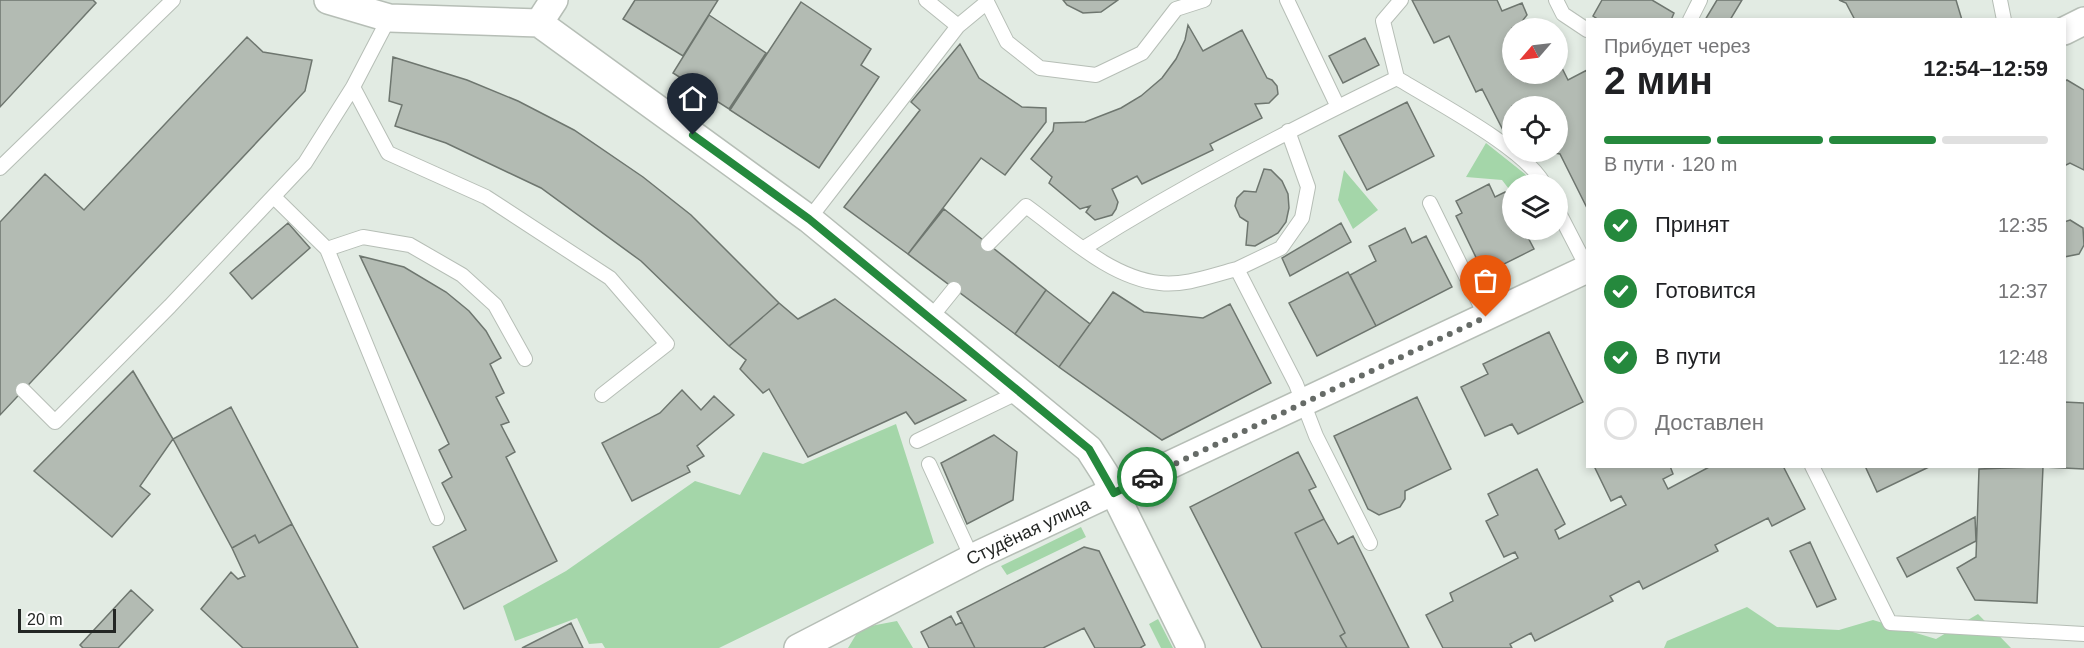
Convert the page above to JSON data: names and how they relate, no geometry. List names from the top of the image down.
{
  "streets": {
    "street": ["Студёная улица"]
  },
  "scale_bar": "20 m",
  "north": "bottom left",
  "page": {
    "heading": ["2 мин", "Прибудет через", "12:54–12:59"],
    "bar": "В пути · 120 m",
    "list": [
      ["Принят", "12:35"],
      ["Готовится", "12:37"],
      ["В пути", "12:48"],
      "Доставлен"
    ],
    "scale": "20 m"
  }
}
